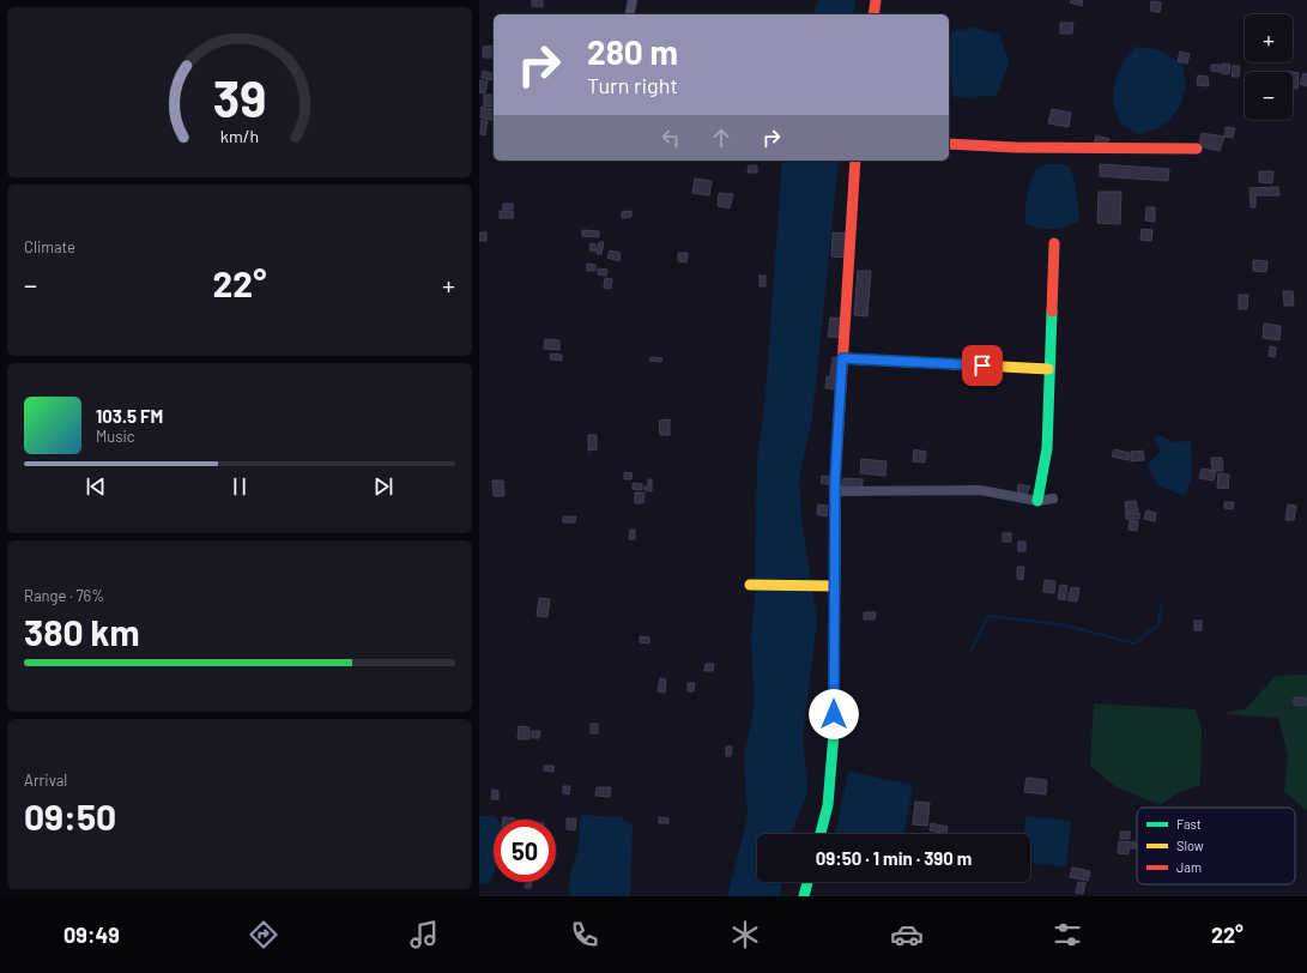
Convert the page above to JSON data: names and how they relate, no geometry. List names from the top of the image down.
{
  "legend": ["Fast", "Slow", "Jam"],
  "page": {
    "map_buttons": ["+", "−"],
    "turn": ["280 m", "Turn right"],
    "tile": [
      "Climate",
      ["Range · 76%", "380 km"],
      ["Arrival", "09:50"]
    ],
    "heat": ["−", "22°", "+"],
    "song": ["103.5 FM", "Music"],
    "limit": "50",
    "trip": "09:50 · 1 min · 390 m",
    "tabs": ["09:49", "22°"],
    "gauge": ["39", "km/h"]
  }
}
